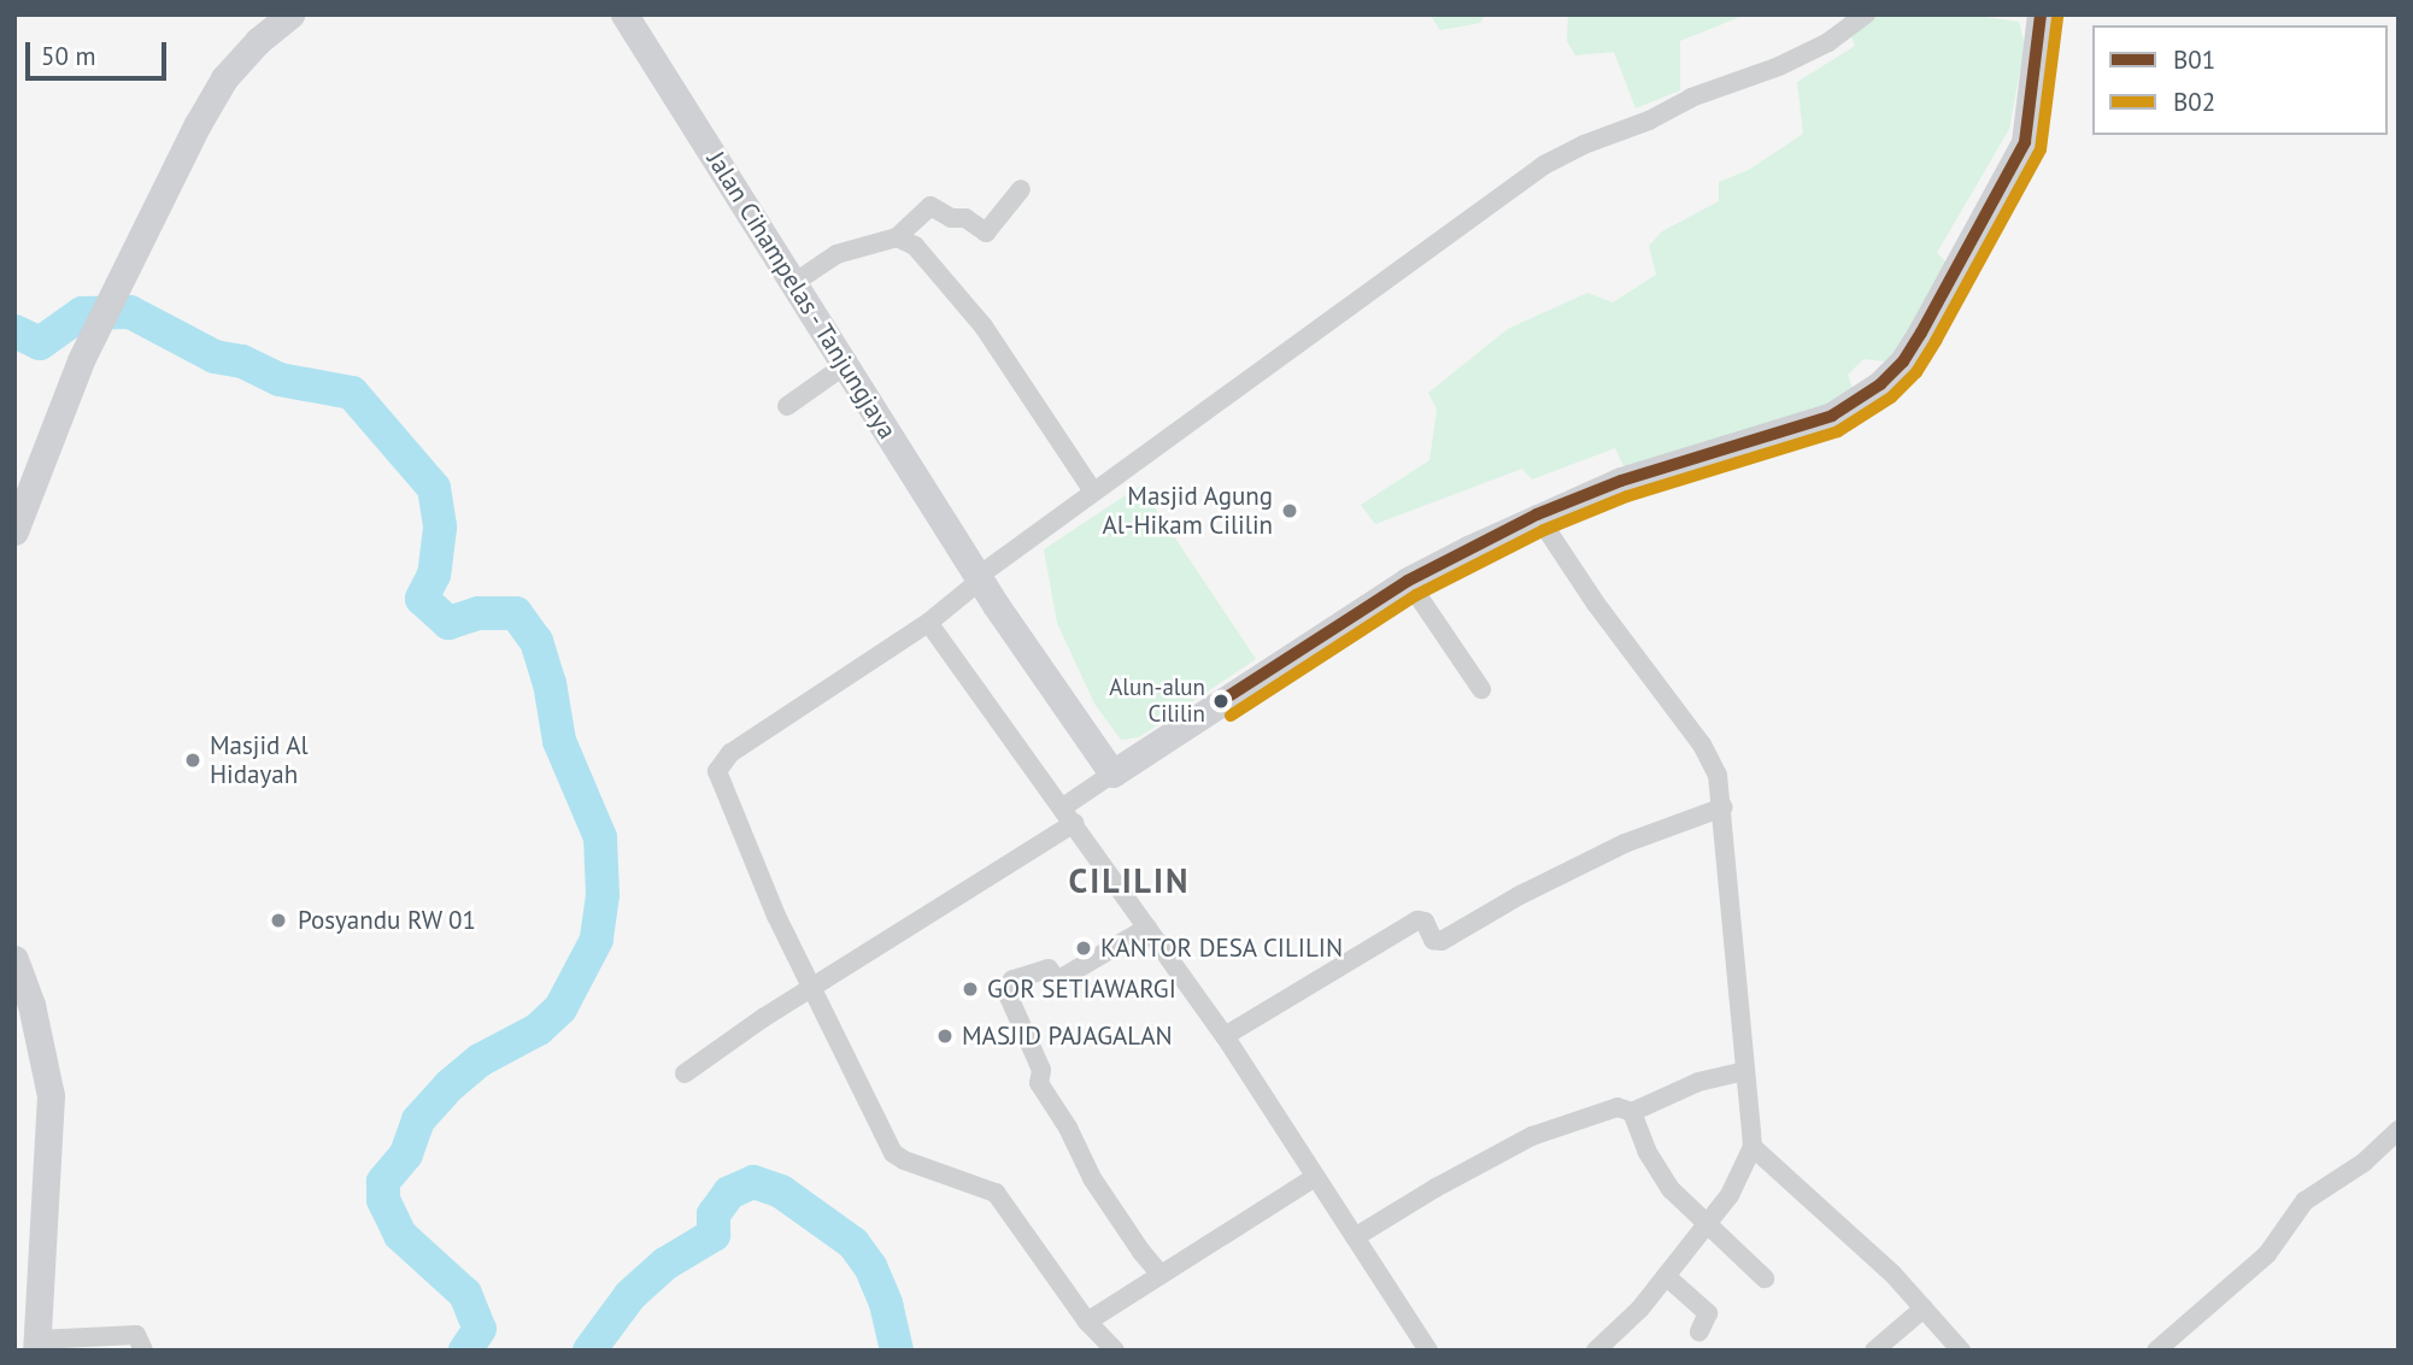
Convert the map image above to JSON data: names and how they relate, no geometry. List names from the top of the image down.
{
  "streets": {
    "main road": ["Jalan Cihampelas - Tanjungjaya"]
  },
  "districts": ["CILILIN"],
  "places": [
    "Masjid Agung Al-Hikam Cililin",
    "Alun-alun Cililin",
    "Masjid Al Hidayah",
    "Posyandu RW 01",
    "KANTOR DESA CILILIN",
    "GOR SETIAWARGI",
    "MASJID PAJAGALAN"
  ],
  "lines": ["transit line B01", "transit line B02"],
  "legend": ["B01", "B02"],
  "scale_bar": "50 m"
}
